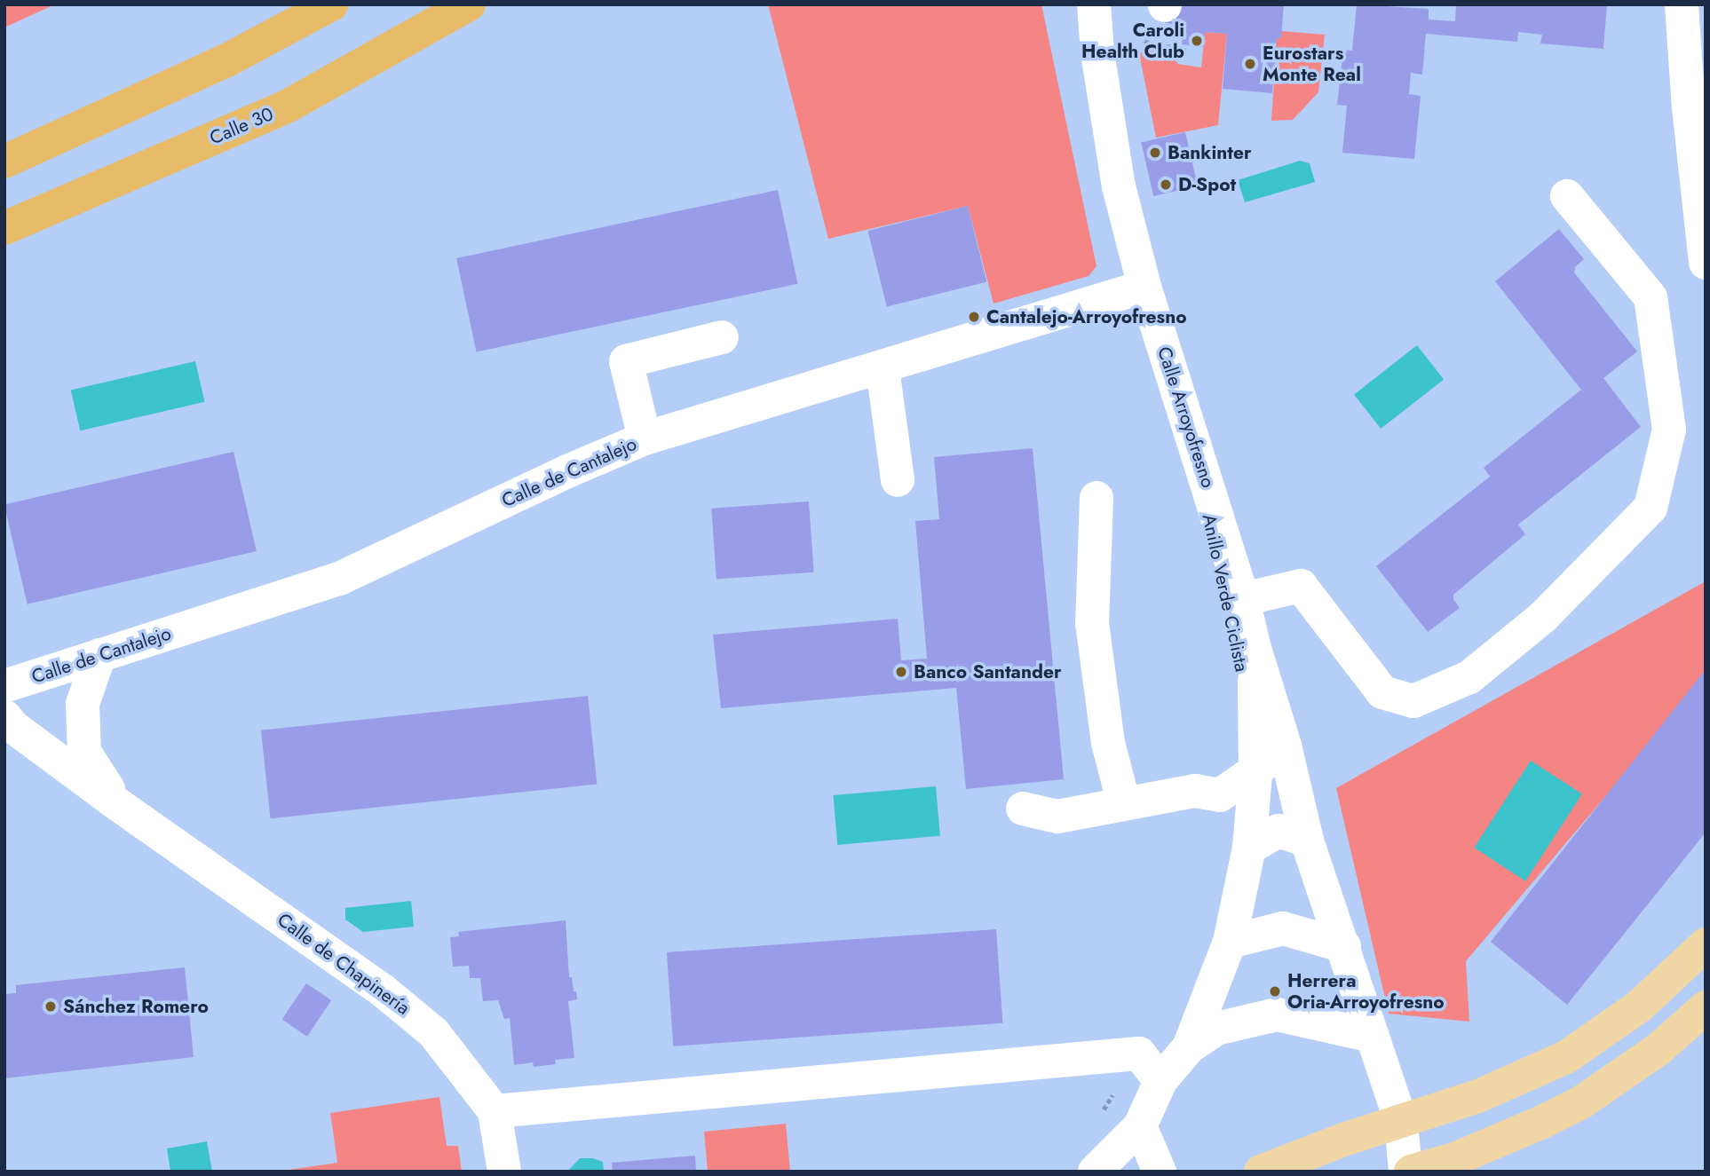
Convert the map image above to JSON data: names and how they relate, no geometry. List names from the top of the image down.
{
  "streets": {
    "highway": ["Calle 30"],
    "street": ["Calle Arroyofresno", "Calle de Cantalejo", "Calle de Chapinería"]
  },
  "crossings": [
    ["Calle Arroyofresno", "Calle de Cantalejo"],
    ["Calle de Cantalejo", "Calle de Chapinería"]
  ],
  "places": [
    "Caroli Health Club",
    "Eurostars Monte Real",
    "Bankinter",
    "D-Spot",
    "Cantalejo-Arroyofresno",
    "Banco Santander",
    "Herrera Oria-Arroyofresno",
    "Sánchez Romero"
  ]
}
